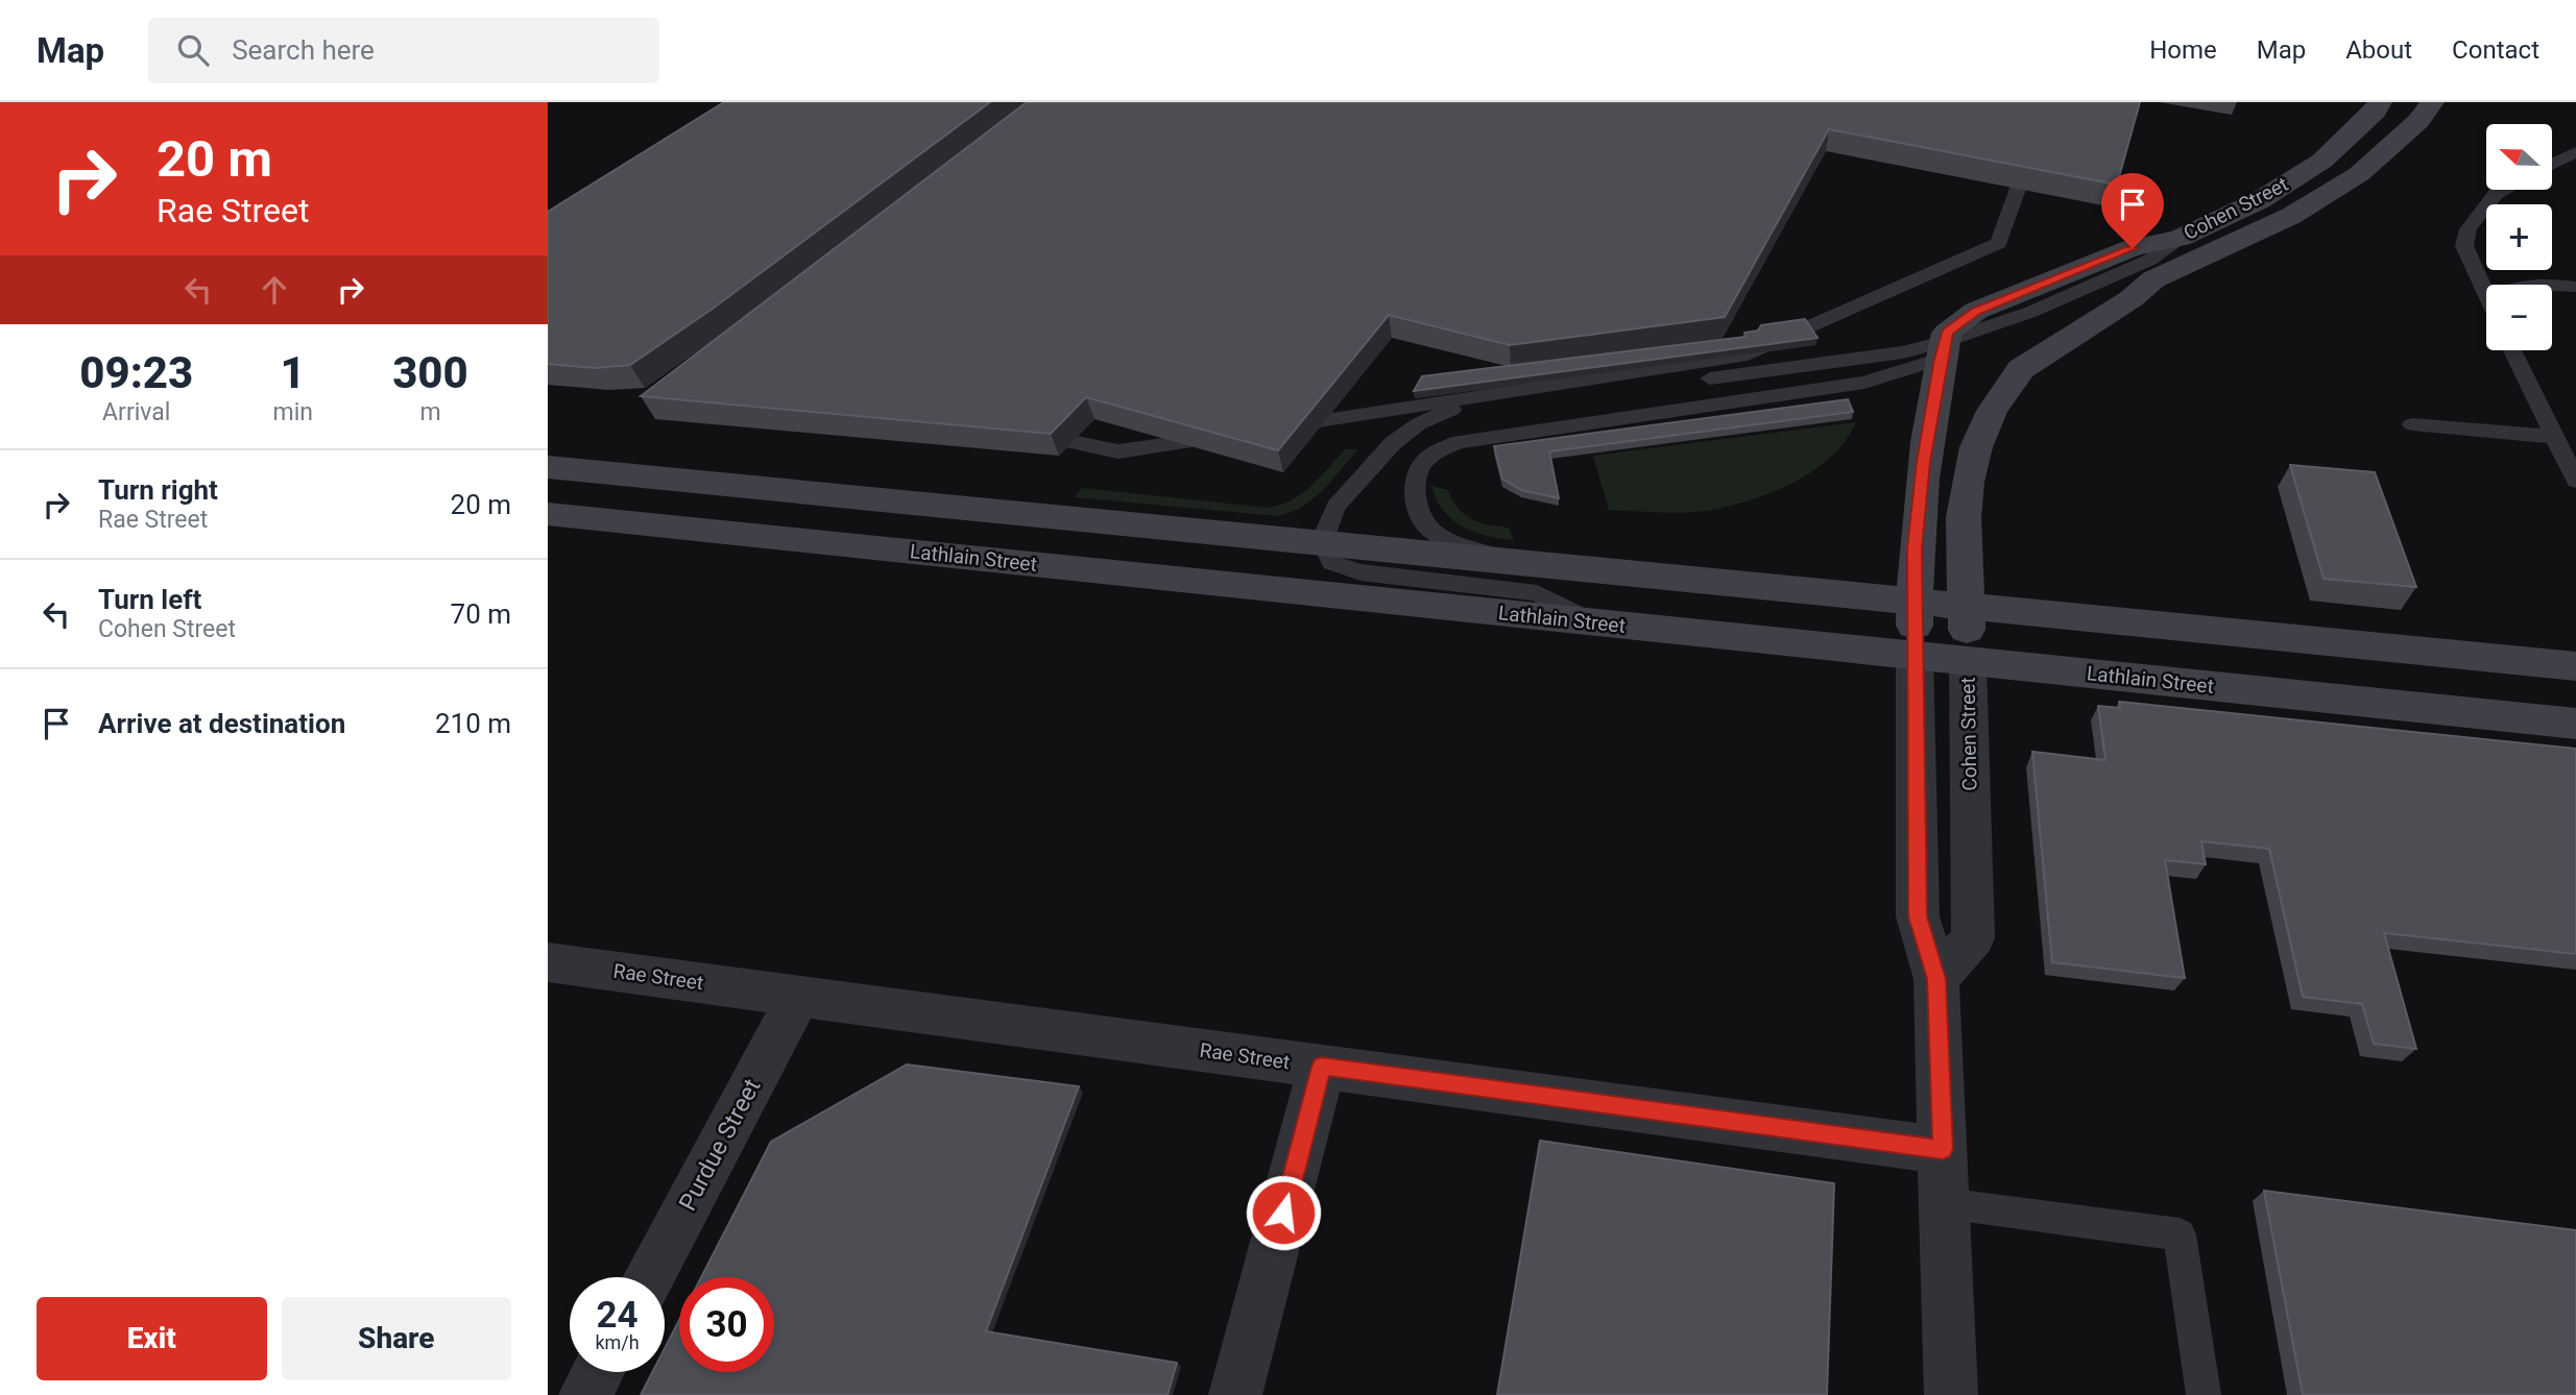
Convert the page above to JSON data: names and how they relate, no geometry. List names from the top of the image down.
{
  "streets": {
    "street": [
      "Cohen Street",
      "Lathlain Street",
      "Rae Street",
      "Purdue Street"
    ]
  },
  "crossings": [
    ["Cohen Street", "Lathlain Street"],
    ["Rae Street", "Purdue Street"]
  ],
  "north": "left",
  "page": {
    "header": "Map",
    "search": "Search here",
    "nav": [
      "Home",
      "Map",
      "About",
      "Contact"
    ],
    "turn": ["20 m", "Rae Street"],
    "map_buttons": ["+", "−"],
    "eta": [
      "09:23",
      "Arrival",
      "1",
      "min",
      "300",
      "m"
    ],
    "list": [
      {
        "name": "Turn right",
        "note": "Rae Street",
        "value": "20 m"
      },
      {
        "name": "Turn left",
        "note": "Cohen Street",
        "value": "70 m"
      },
      {
        "name": "Arrive at destination",
        "value": "210 m"
      }
    ],
    "speed": "24 km/h",
    "limit": "30",
    "buttons": ["Exit", "Share"]
  }
}
